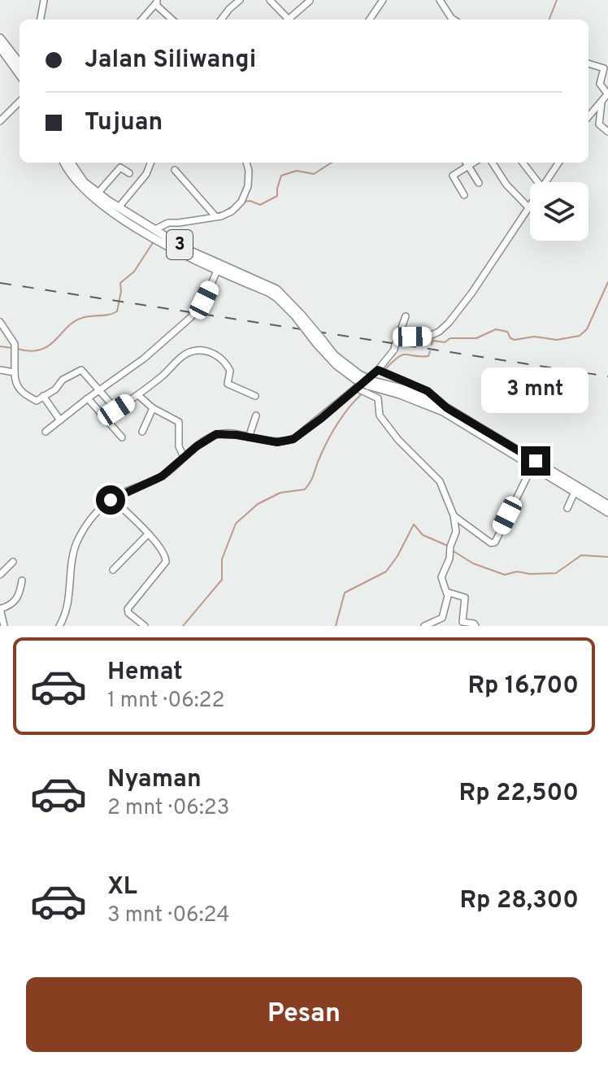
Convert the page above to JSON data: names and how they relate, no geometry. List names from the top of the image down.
{
  "streets": {
    "main road": ["3"]
  },
  "page": {
    "banner": ["Jalan Siliwangi", "Tujuan"],
    "bubble": "3 mnt",
    "list": [
      {
        "name": "Hemat",
        "note": "1 mnt · 06:22",
        "value": "Rp 16,700"
      },
      {
        "name": "Nyaman",
        "note": "2 mnt · 06:23",
        "value": "Rp 22,500"
      },
      {
        "name": "XL",
        "note": "3 mnt · 06:24",
        "value": "Rp 28,300"
      }
    ],
    "buttons": "Pesan"
  }
}
